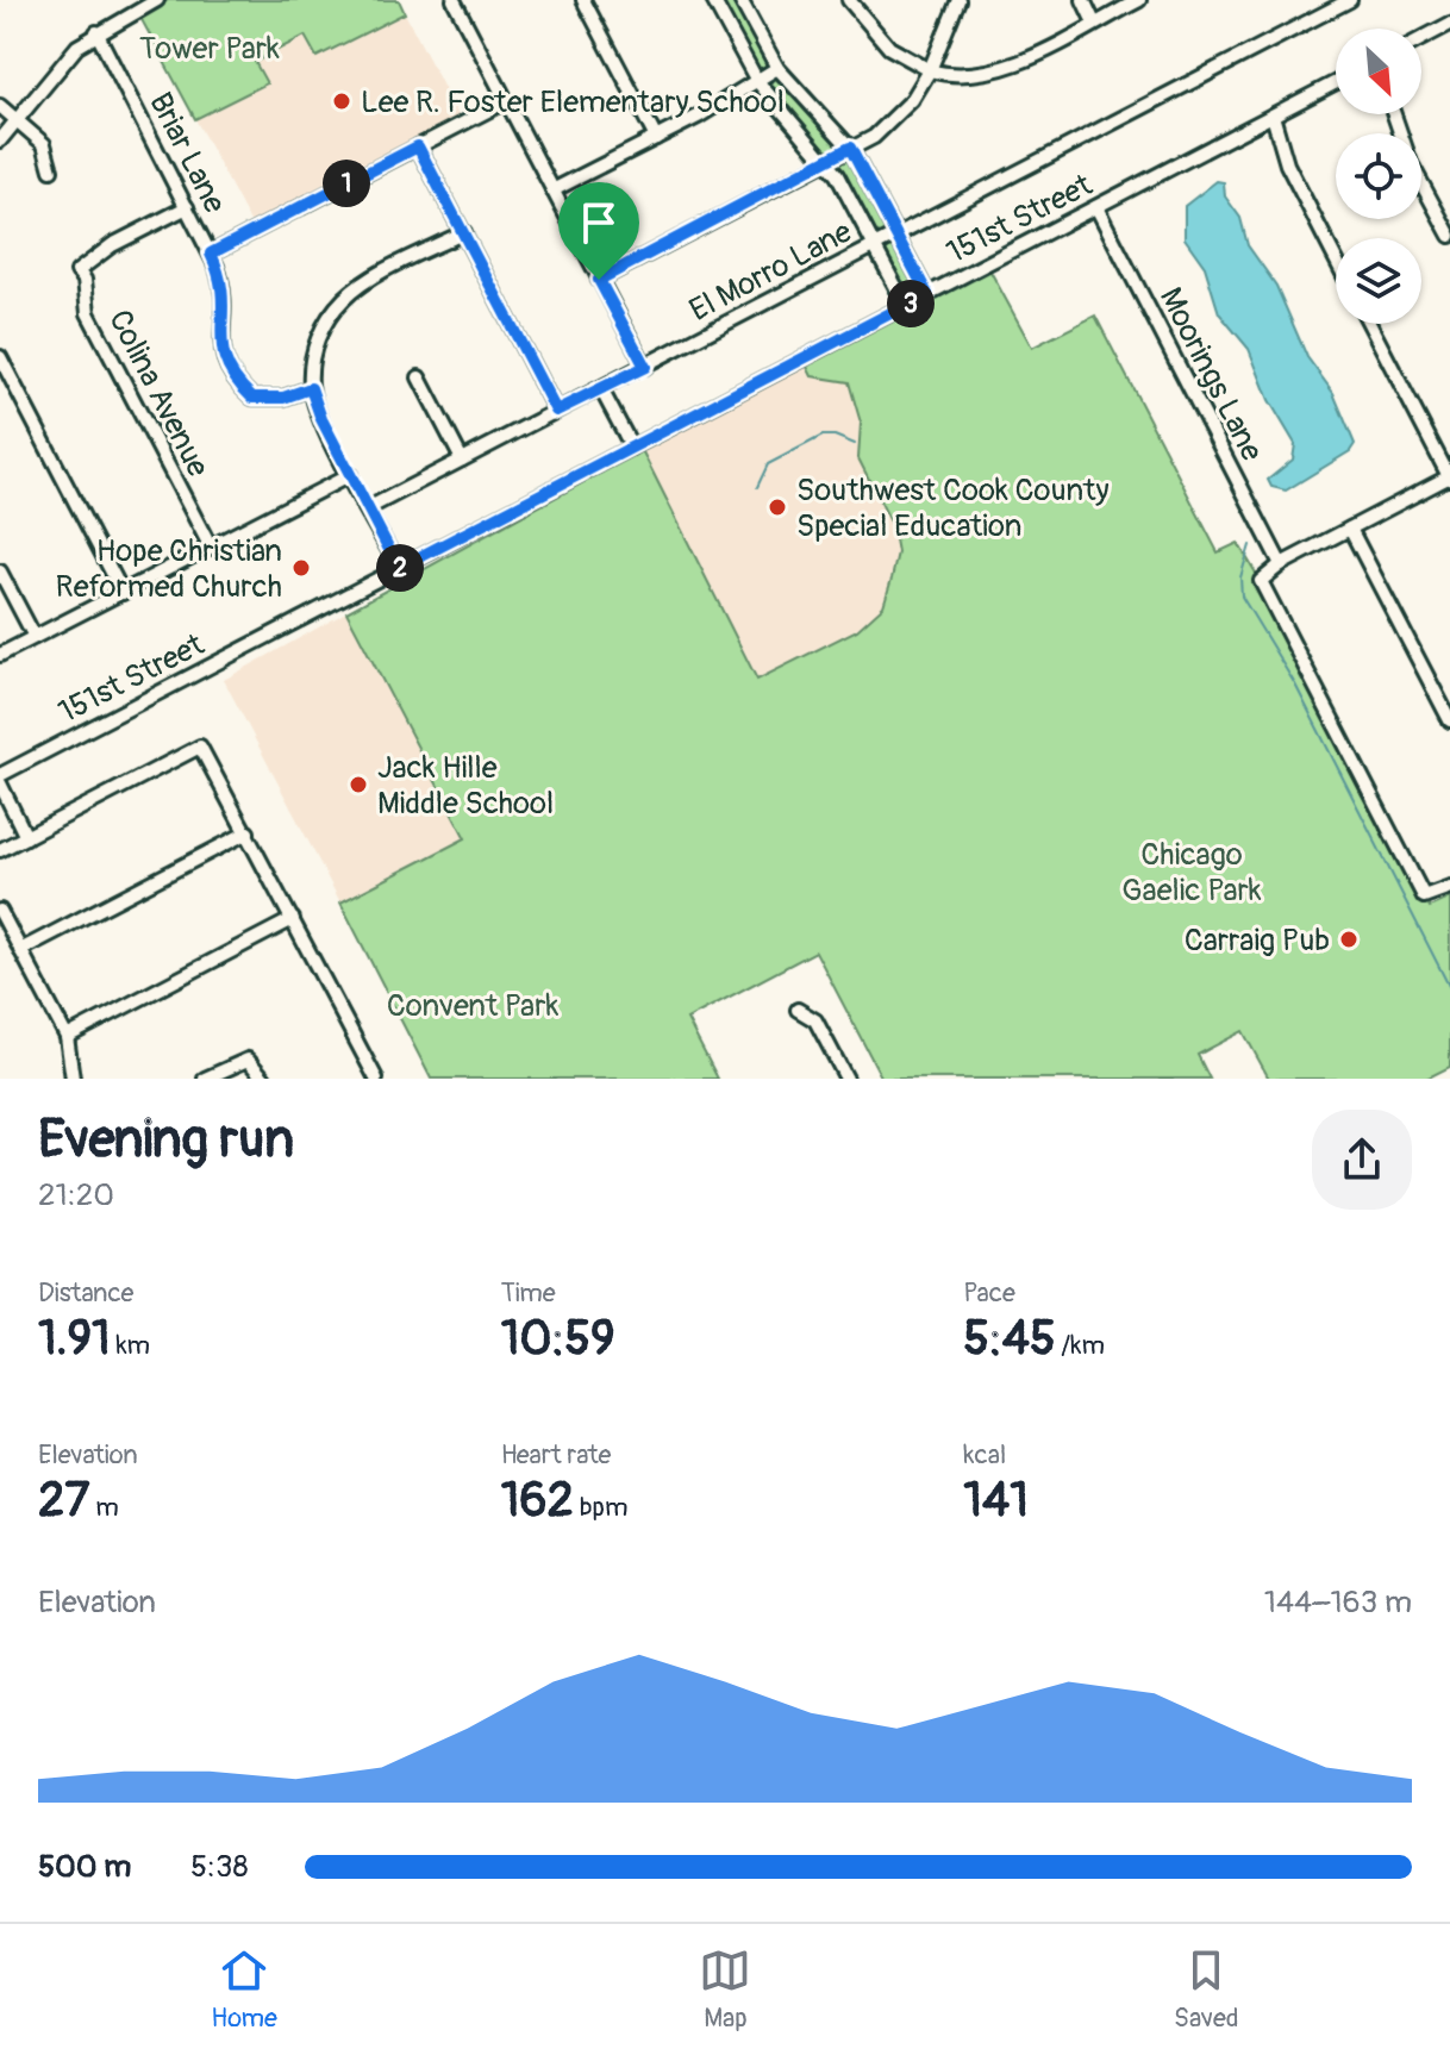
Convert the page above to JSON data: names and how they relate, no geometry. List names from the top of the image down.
{
  "streets": {
    "street": [
      "Briar Lane",
      "151st Street",
      "El Morro Lane",
      "Moorings Lane",
      "Colina Avenue"
    ]
  },
  "crossings": [
    ["Briar Lane", "Colina Avenue"],
    ["151st Street", "Moorings Lane"]
  ],
  "parks": ["Tower Park", "Chicago Gaelic Park", "Convent Park"],
  "places": [
    "Lee R. Foster Elementary School",
    "Southwest Cook County Special Education",
    "Hope Christian Reformed Church",
    "Jack Hille Middle School",
    "Carraig Pub"
  ],
  "north": "bottom right",
  "page": {
    "pins": ["1", "3", "2"],
    "heading": ["Evening run", "21:20"],
    "stats": [
      ["Distance", "1.91 km"],
      ["Time", "10:59"],
      ["Pace", "5:45 /km"],
      ["Elevation", "27 m"],
      ["Heart rate", "162 bpm"],
      ["kcal", "141"]
    ],
    "chart": ["Elevation", "144–163 m"],
    "list": [
      {
        "name": "500 m",
        "note": "5:38"
      }
    ],
    "tabs": ["Home", "Map", "Saved"]
  }
}
